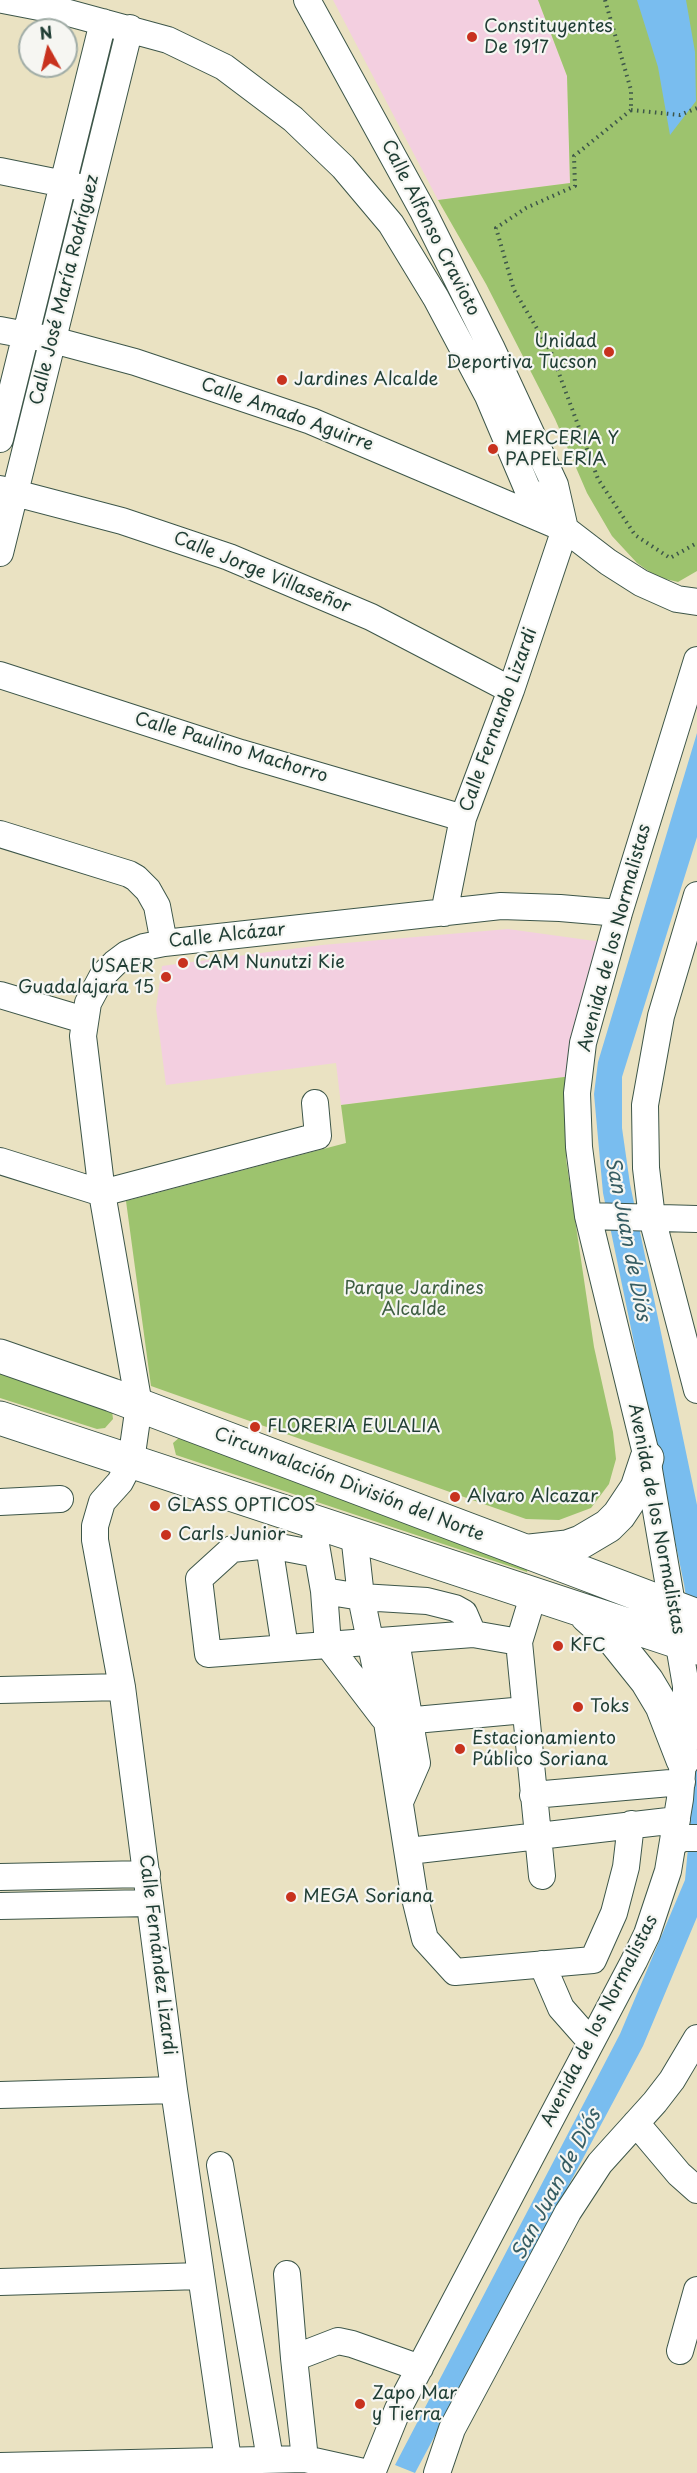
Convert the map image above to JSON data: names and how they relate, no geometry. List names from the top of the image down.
{
  "streets": {
    "main road": ["Circunvalación División del Norte"],
    "street": [
      "Calle Alfonso Cravioto",
      "Calle José María Rodríguez",
      "Calle Amado Aguirre",
      "Calle Jorge Villaseñor",
      "Calle Fernando Lizardi",
      "Calle Paulino Machorro",
      "Calle Alcázar",
      "Avenida de los Normalistas",
      "Calle Fernández Lizardi"
    ]
  },
  "crossings": [
    ["Calle Alfonso Cravioto", "Calle Amado Aguirre"],
    ["Calle Alfonso Cravioto", "Calle Fernando Lizardi"],
    ["Calle José María Rodríguez", "Calle Amado Aguirre"],
    ["Calle José María Rodríguez", "Calle Jorge Villaseñor"],
    ["Calle Amado Aguirre", "Calle Fernando Lizardi"],
    ["Calle Jorge Villaseñor", "Calle Fernando Lizardi"],
    ["Calle Fernando Lizardi", "Calle Paulino Machorro"],
    ["Calle Fernando Lizardi", "Calle Alcázar"],
    ["Calle Alcázar", "Avenida de los Normalistas"],
    ["Calle Alcázar", "Circunvalación División del Norte"],
    ["Calle Alcázar", "Calle Fernández Lizardi"],
    ["Avenida de los Normalistas", "Circunvalación División del Norte"]
  ],
  "water": ["San Juan de Diós"],
  "parks": ["Parque Jardines Alcalde"],
  "places": [
    "Constituyentes De 1917",
    "Unidad Deportiva Tucson",
    "Jardines Alcalde",
    "MERCERIA Y PAPELERIA",
    "CAM Nunutzi Kie",
    "USAER Guadalajara 15",
    "FLORERIA EULALIA",
    "Alvaro Alcazar",
    "GLASS OPTICOS",
    "Carls Junior",
    "KFC",
    "Toks",
    "Estacionamiento Público Soriana",
    "MEGA Soriana",
    "Zapo Mar y Tierra"
  ],
  "north": "top"
}
